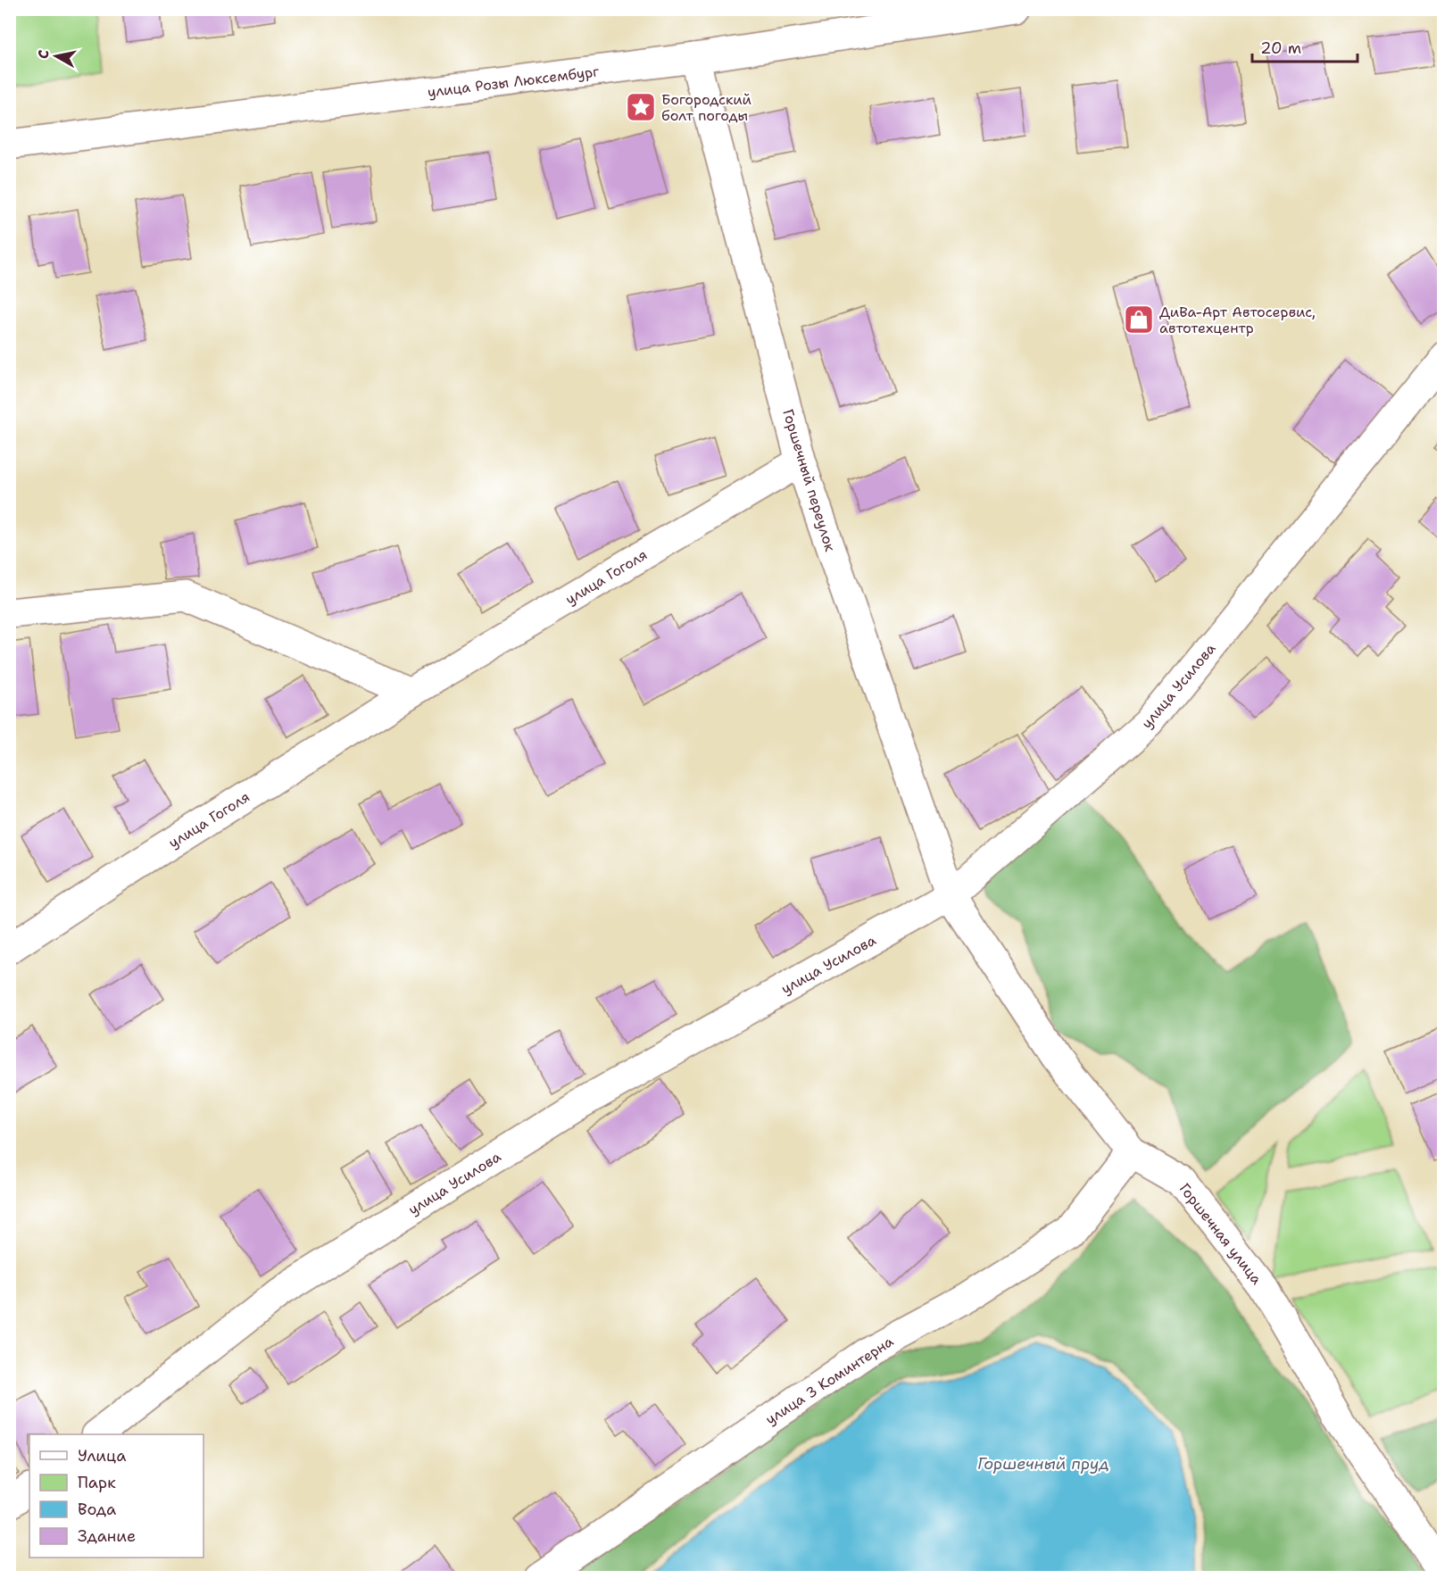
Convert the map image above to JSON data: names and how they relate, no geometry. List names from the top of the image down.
{
  "streets": {
    "street": [
      "улица Розы Люксембург",
      "Горшечный переулок",
      "улица Гоголя",
      "улица Усилова",
      "Горшечная улица",
      "улица 3 Коминтерна"
    ]
  },
  "crossings": [
    ["улица Розы Люксембург", "Горшечный переулок"],
    ["Горшечный переулок", "улица Гоголя"],
    ["Горшечный переулок", "улица Усилова"],
    ["Горшечный переулок", "Горшечная улица"],
    ["улица Усилова", "Горшечная улица"],
    ["Горшечная улица", "улица 3 Коминтерна"]
  ],
  "water": ["Горшечный пруд"],
  "places": {
    "place": ["Богородский болт погоды"],
    "shop": ["ДиВа-Арт Автосервис, автотехцентр"]
  },
  "legend": [
    "Улица",
    "Парк",
    "Вода",
    "Здание"
  ],
  "scale_bar": "20 m",
  "north": "left"
}
